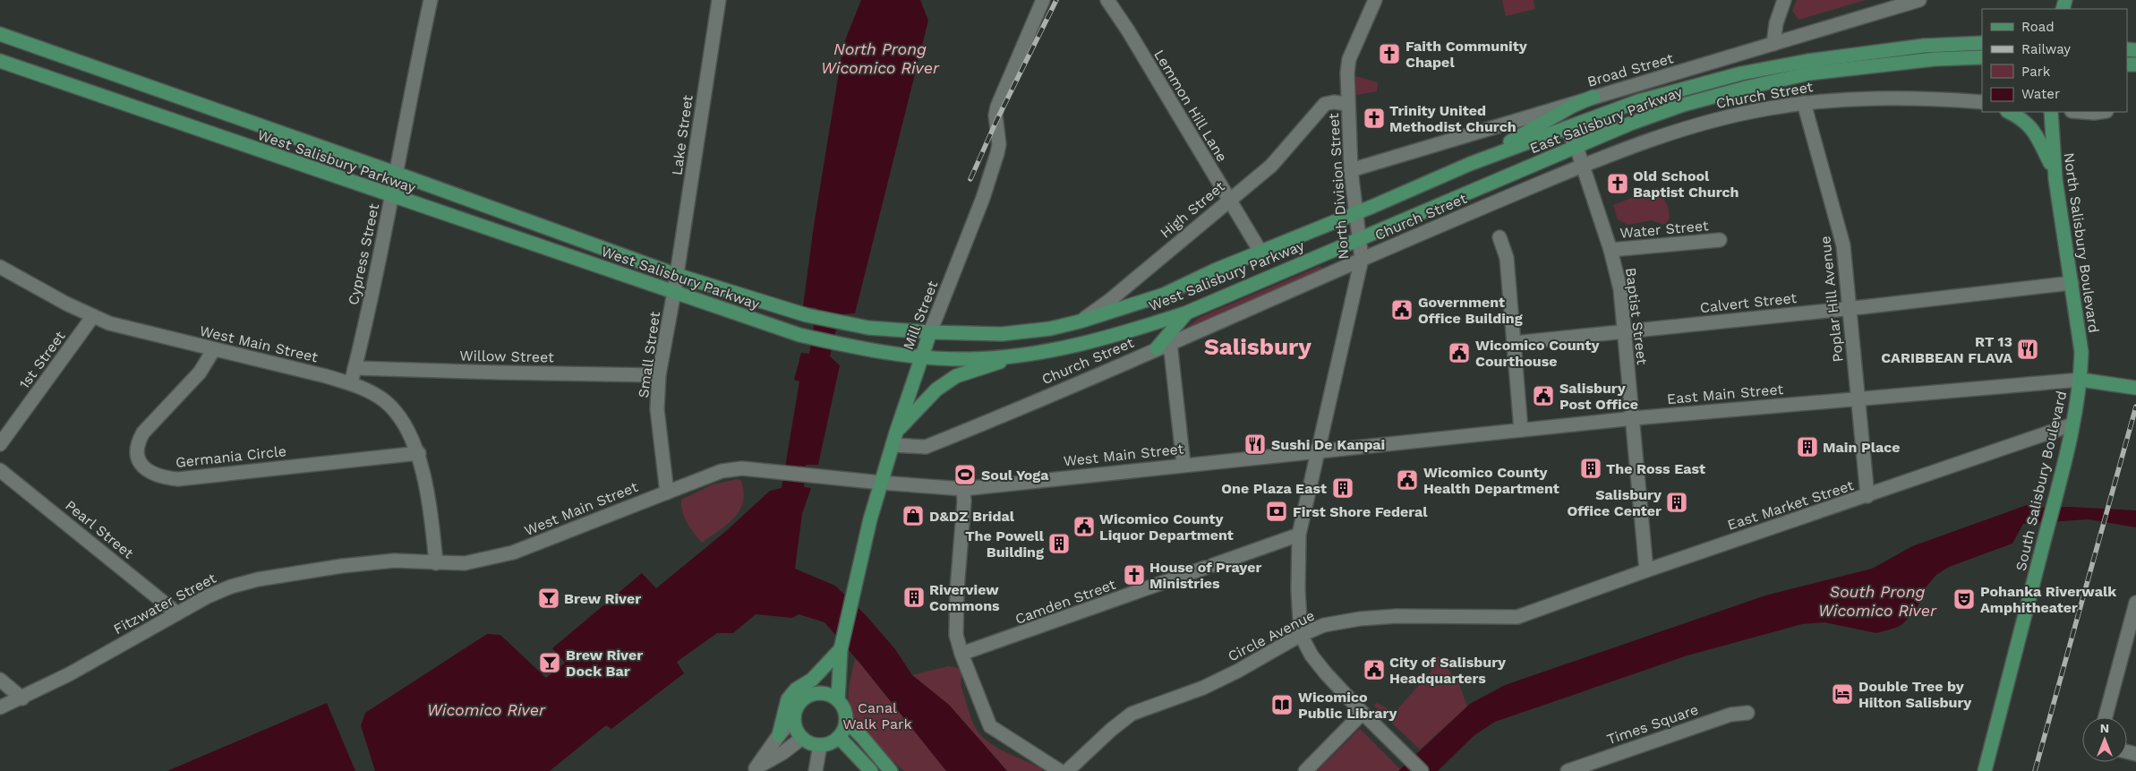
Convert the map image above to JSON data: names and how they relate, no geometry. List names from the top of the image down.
{
  "streets": {
    "main road": [
      "East Salisbury Parkway",
      "West Salisbury Parkway",
      "North Salisbury Boulevard",
      "Mill Street",
      "East Main Street",
      "South Salisbury Boulevard"
    ],
    "street": [
      "Broad Street",
      "Church Street",
      "Lemmon Hill Lane",
      "Lake Street",
      "North Division Street",
      "High Street",
      "Water Street",
      "Cypress Street",
      "Poplar Hill Avenue",
      "Calvert Street",
      "Baptist Street",
      "West Main Street",
      "Small Street",
      "Willow Street",
      "1st Street",
      "Germania Circle",
      "East Market Street",
      "Pearl Street",
      "Camden Street",
      "Fitzwater Street",
      "Circle Avenue",
      "Times Square"
    ]
  },
  "crossings": [
    ["Broad Street", "North Division Street"],
    ["Church Street", "North Division Street"],
    ["Church Street", "Poplar Hill Avenue"],
    ["Church Street", "Mill Street"],
    ["Church Street", "Baptist Street"],
    ["Lemmon Hill Lane", "West Salisbury Parkway"],
    ["Lemmon Hill Lane", "High Street"],
    ["East Salisbury Parkway", "West Salisbury Parkway"],
    ["East Salisbury Parkway", "North Division Street"],
    ["East Salisbury Parkway", "Baptist Street"],
    ["Lake Street", "West Salisbury Parkway"],
    ["Lake Street", "Small Street"],
    ["West Salisbury Parkway", "North Division Street"],
    ["West Salisbury Parkway", "High Street"],
    ["West Salisbury Parkway", "Cypress Street"],
    ["West Salisbury Parkway", "Mill Street"],
    ["West Salisbury Parkway", "Small Street"],
    ["North Division Street", "High Street"],
    ["North Division Street", "West Main Street"],
    ["North Division Street", "East Main Street"],
    ["North Division Street", "Camden Street"],
    ["North Division Street", "Circle Avenue"],
    ["Water Street", "Baptist Street"],
    ["North Salisbury Boulevard", "Calvert Street"],
    ["North Salisbury Boulevard", "East Main Street"],
    ["North Salisbury Boulevard", "South Salisbury Boulevard"],
    ["Cypress Street", "West Main Street"],
    ["Cypress Street", "Willow Street"],
    ["Poplar Hill Avenue", "Calvert Street"],
    ["Poplar Hill Avenue", "East Main Street"],
    ["Poplar Hill Avenue", "East Market Street"],
    ["Calvert Street", "Baptist Street"],
    ["Mill Street", "West Main Street"],
    ["Baptist Street", "East Main Street"],
    ["Baptist Street", "East Market Street"],
    ["West Main Street", "Small Street"],
    ["West Main Street", "1st Street"],
    ["West Main Street", "East Main Street"],
    ["West Main Street", "Germania Circle"],
    ["West Main Street", "Fitzwater Street"],
    ["Small Street", "Willow Street"],
    ["East Main Street", "South Salisbury Boulevard"],
    ["South Salisbury Boulevard", "East Market Street"],
    ["East Market Street", "Circle Avenue"],
    ["Pearl Street", "Fitzwater Street"]
  ],
  "districts": ["Salisbury"],
  "water": ["North Prong Wicomico River", "South Prong Wicomico River", "Wicomico River"],
  "parks": ["Canal Walk Park"],
  "places": {
    "church": [
      "Faith Community Chapel",
      "Trinity United Methodist Church",
      "Old School Baptist Church",
      "House of Prayer Ministries"
    ],
    "public building": [
      "Government Office Building",
      "Wicomico County Courthouse",
      "Salisbury Post Office",
      "Wicomico County Health Department",
      "Wicomico County Liquor Department",
      "City of Salisbury Headquarters"
    ],
    "restaurant": ["RT 13 CARIBBEAN FLAVA", "Sushi De Kanpai"],
    "building": [
      "Main Place",
      "The Ross East",
      "One Plaza East",
      "Salisbury Office Center",
      "The Powell Building",
      "Riverview Commons"
    ],
    "sports": ["Soul Yoga"],
    "bank": ["First Shore Federal"],
    "shop": ["D&DZ Bridal"],
    "bar": ["Brew River", "Brew River Dock Bar"],
    "theatre": ["Pohanka Riverwalk Amphitheater"],
    "hotel": ["Double Tree by Hilton Salisbury"],
    "library": ["Wicomico Public Library"]
  },
  "legend": [
    "Road",
    "Railway",
    "Park",
    "Water"
  ],
  "north": "top"
}
